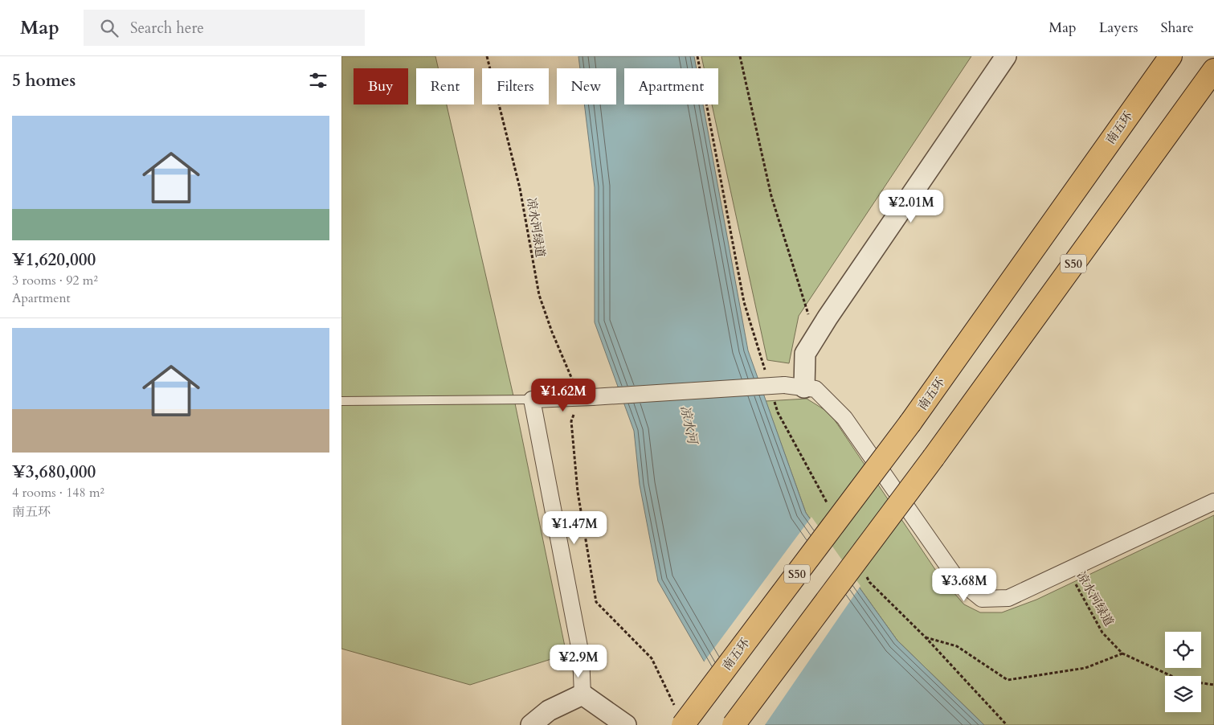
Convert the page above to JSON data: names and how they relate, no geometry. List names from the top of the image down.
{
  "streets": {
    "highway": ["南五环", "S50"],
    "path": ["凉水河绿道"]
  },
  "water": ["凉水河"],
  "page": {
    "header": "Map",
    "search": "Search here",
    "nav": ["Map", "Layers", "Share"],
    "heading": "5 homes",
    "chip": [
      "Buy",
      "Rent",
      "Filters",
      "New",
      "Apartment"
    ],
    "list": [
      {
        "name": "¥1,620,000",
        "note": "3 rooms · 92 m² · Apartment"
      },
      {
        "name": "¥3,680,000",
        "note": "4 rooms · 148 m² · 南五环"
      }
    ],
    "price": [
      "¥2.01M",
      "¥1.62M",
      "¥1.47M",
      "¥3.68M",
      "¥2.9M"
    ]
  }
}
